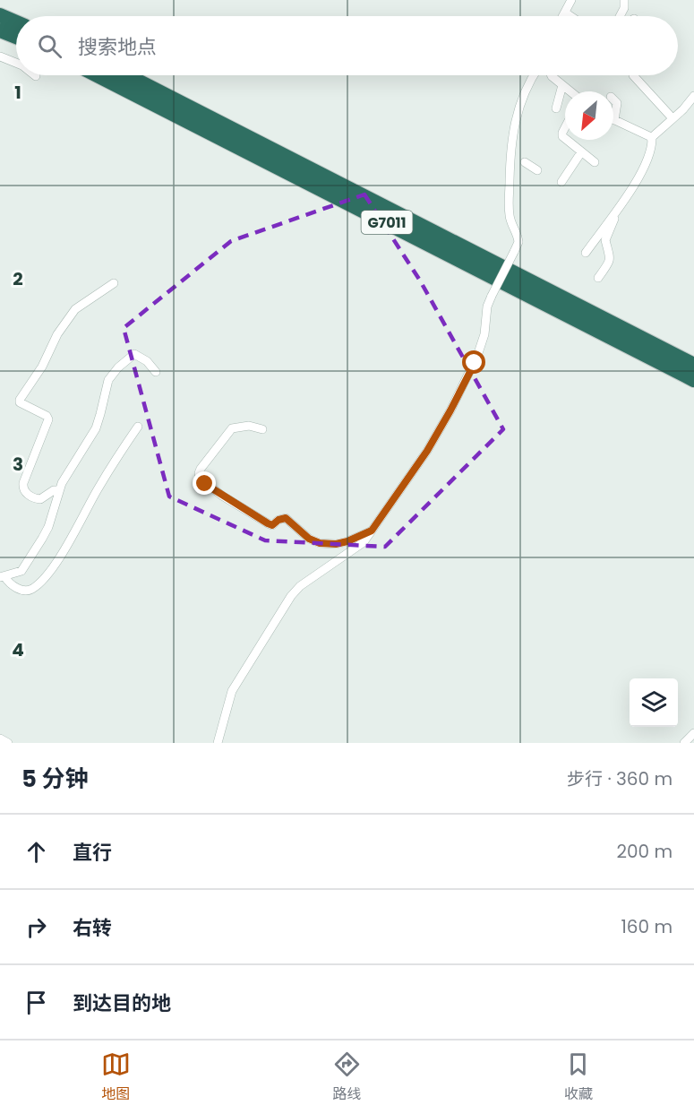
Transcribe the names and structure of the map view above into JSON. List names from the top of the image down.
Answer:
{
  "streets": {
    "highway": ["G7011"]
  },
  "north": "bottom left",
  "page": {
    "search": "搜索地点",
    "heading": ["5 分钟", "步行 · 360 m"],
    "list": [
      ["直行", "200 m"],
      ["右转", "160 m"],
      "到达目的地"
    ],
    "nav": ["地图", "路线", "收藏"]
  },
  "grid": {
    "rows": [
      "1",
      "2",
      "3",
      "4"
    ]
  }
}
